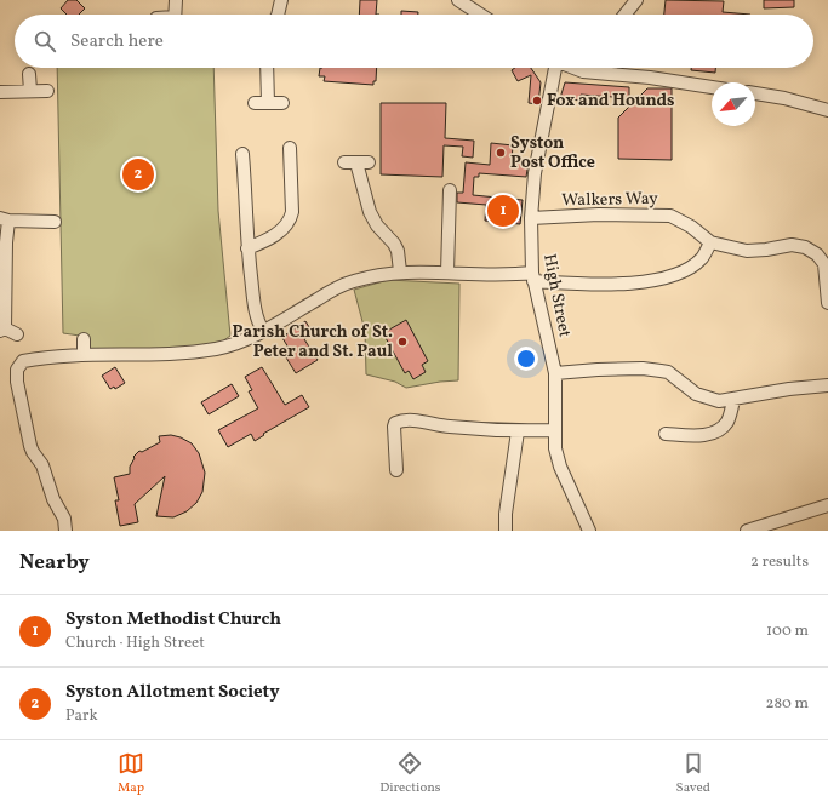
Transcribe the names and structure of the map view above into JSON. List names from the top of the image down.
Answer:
{
  "streets": {
    "street": ["Walkers Way", "High Street"]
  },
  "crossings": [
    ["Walkers Way", "High Street"]
  ],
  "places": ["Fox and Hounds", "Syston Post Office", "Parish Church of St. Peter and St. Paul"],
  "north": "bottom left",
  "page": {
    "search": "Search here",
    "pins": ["2", "1"],
    "heading": ["Nearby", "2 results"],
    "list": [
      {
        "mark": "1",
        "name": "Syston Methodist Church",
        "note": "Church · High Street",
        "value": "100 m"
      },
      {
        "mark": "2",
        "name": "Syston Allotment Society",
        "note": "Park",
        "value": "280 m"
      }
    ],
    "nav": ["Map", "Directions", "Saved"]
  }
}
